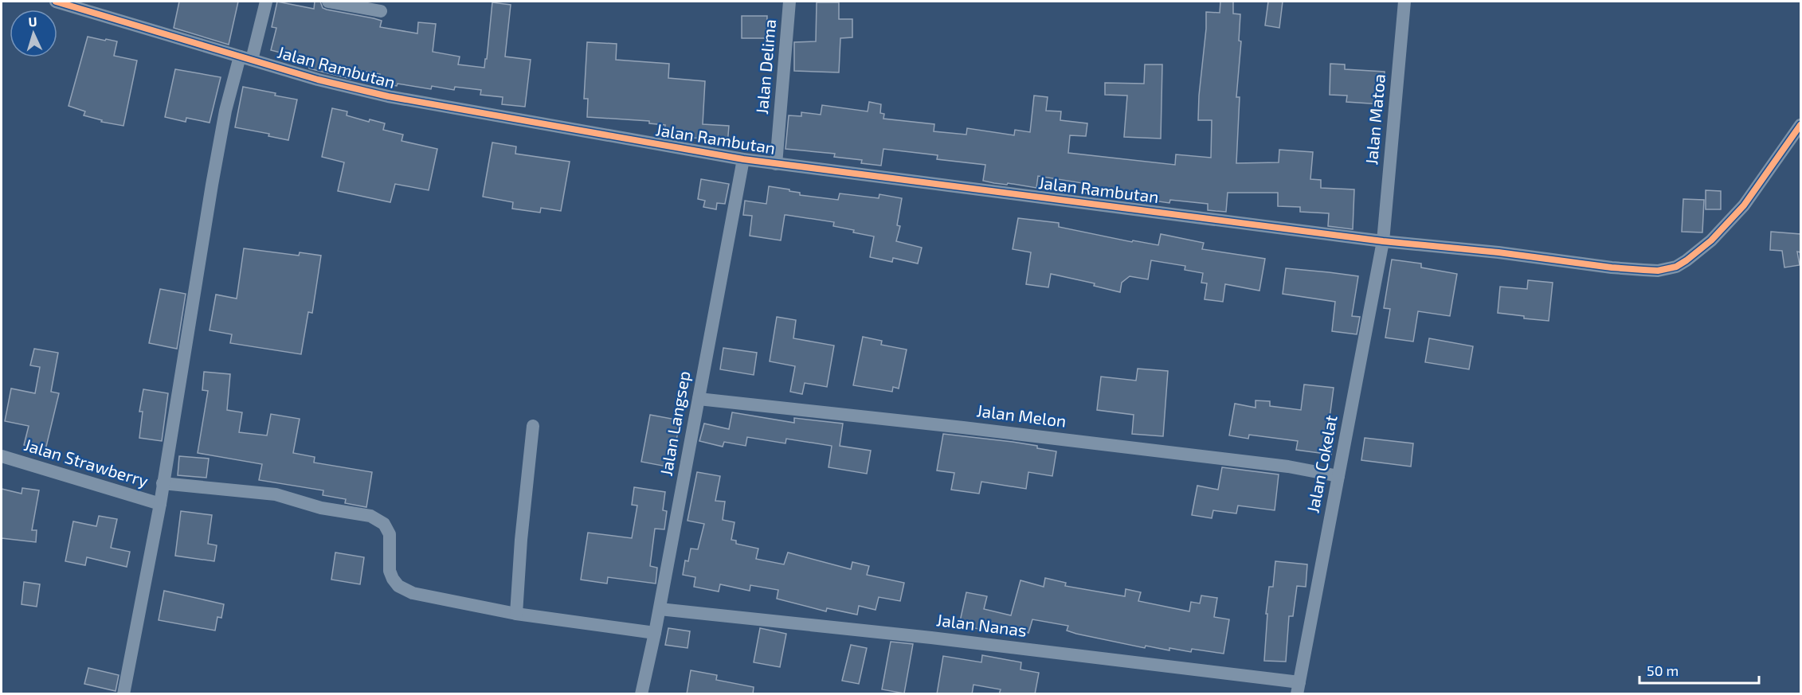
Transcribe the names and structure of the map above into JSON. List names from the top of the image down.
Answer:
{
  "streets": {
    "street": [
      "Jalan Delima",
      "Jalan Rambutan",
      "Jalan Matoa",
      "Jalan Melon",
      "Jalan Langsep",
      "Jalan Strawberry",
      "Jalan Cokelat",
      "Jalan Nanas"
    ]
  },
  "crossings": [
    ["Jalan Delima", "Jalan Rambutan"],
    ["Jalan Rambutan", "Jalan Matoa"],
    ["Jalan Rambutan", "Jalan Langsep"],
    ["Jalan Rambutan", "Jalan Cokelat"],
    ["Jalan Matoa", "Jalan Cokelat"],
    ["Jalan Melon", "Jalan Langsep"],
    ["Jalan Melon", "Jalan Cokelat"],
    ["Jalan Langsep", "Jalan Nanas"],
    ["Jalan Cokelat", "Jalan Nanas"]
  ],
  "scale_bar": "50 m",
  "north": "top"
}
